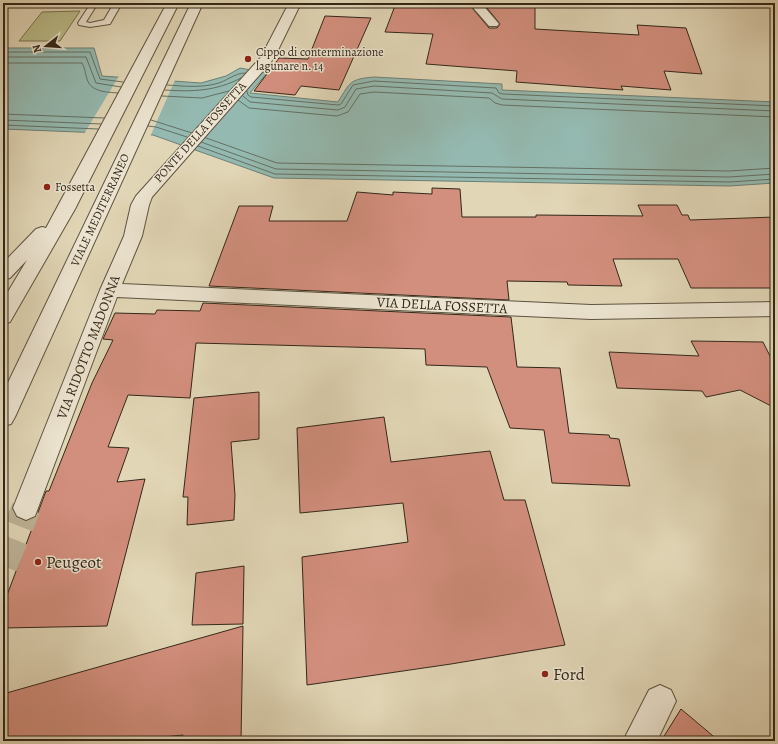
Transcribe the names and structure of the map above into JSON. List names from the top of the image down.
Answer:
{
  "streets": {
    "street": [
      "PONTE DELLA FOSSETTA",
      "VIALE MEDITERRANEO",
      "VIA DELLA FOSSETTA",
      "VIA RIDOTTO MADONNA"
    ]
  },
  "crossings": [
    ["PONTE DELLA FOSSETTA", "VIA RIDOTTO MADONNA"],
    ["VIA DELLA FOSSETTA", "VIA RIDOTTO MADONNA"]
  ],
  "places": [
    "Cippo di conterminazione lagunare n. 14",
    "Fossetta",
    "Peugeot",
    "Ford"
  ],
  "north": "left"
}
